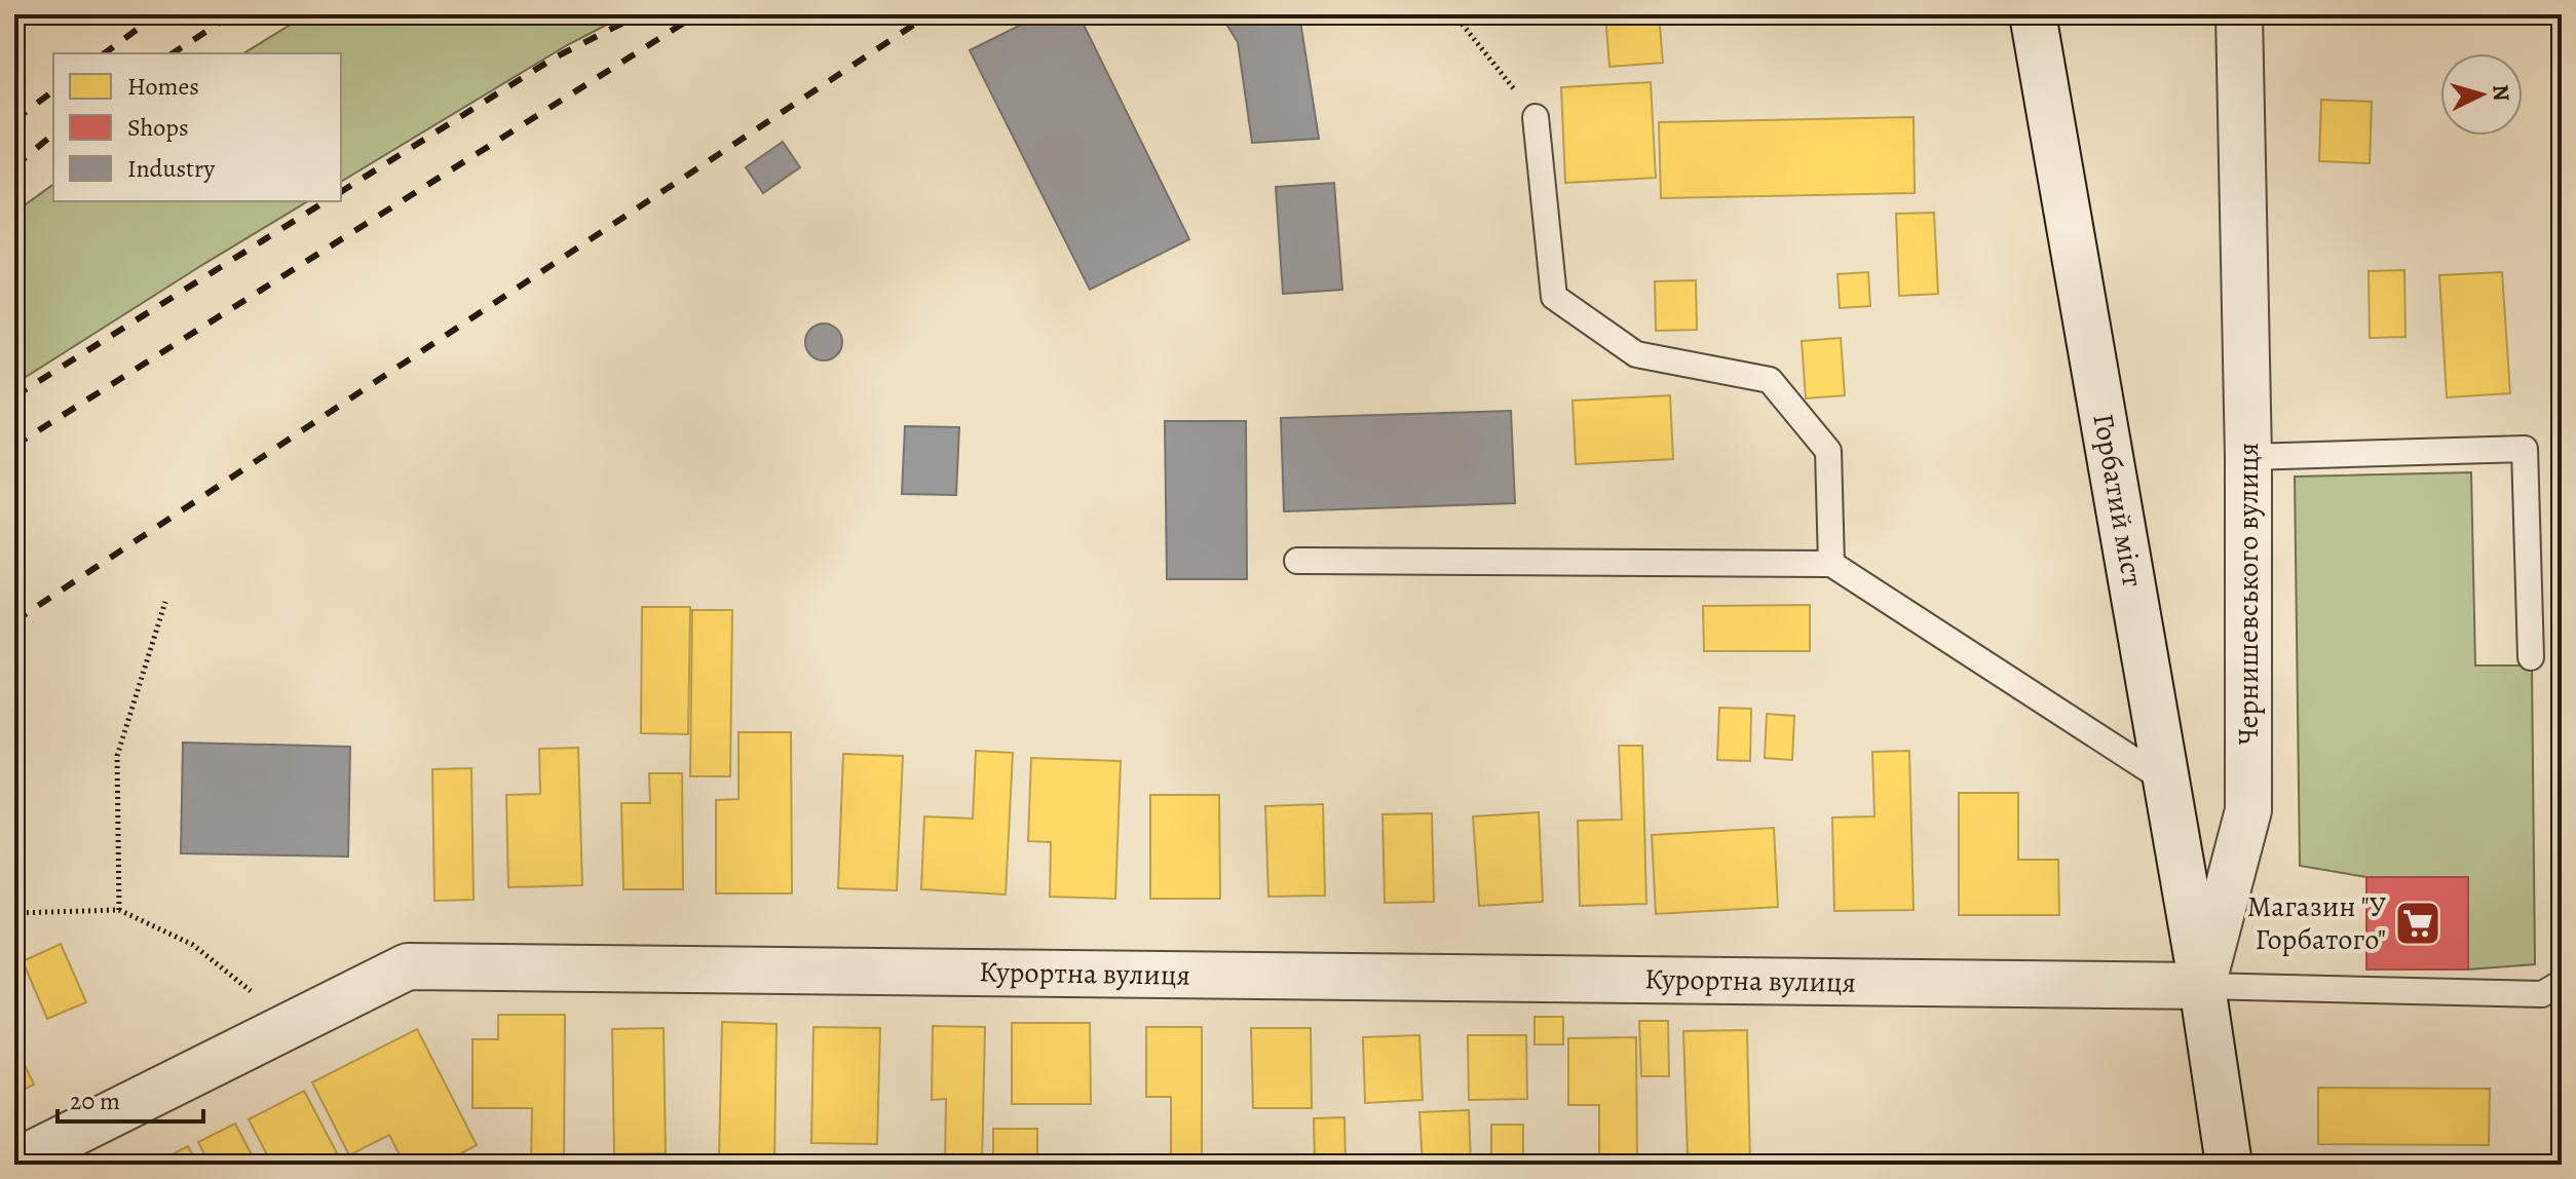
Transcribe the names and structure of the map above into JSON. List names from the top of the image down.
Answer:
{
  "streets": {
    "street": ["Горбатий міст", "Чернишевського вулиця", "Курортна вулиця"]
  },
  "crossings": [
    ["Горбатий міст", "Чернишевського вулиця"],
    ["Горбатий міст", "Курортна вулиця"],
    ["Чернишевського вулиця", "Курортна вулиця"]
  ],
  "places": {
    "supermarket": ["Магазин \"У Горбатого\""]
  },
  "legend": ["Homes", "Shops", "Industry"],
  "scale_bar": "20 m",
  "north": "right"
}
